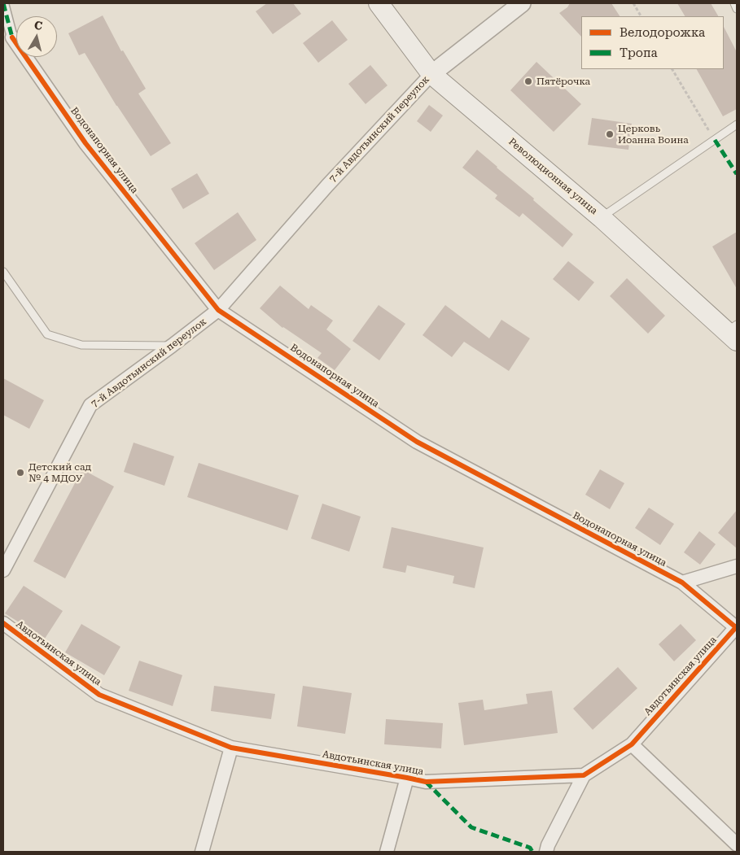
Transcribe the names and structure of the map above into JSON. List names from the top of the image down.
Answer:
{
  "streets": {
    "main road": ["Революционная улица"],
    "street": ["7-й Авдотьинский переулок", "Водонапорная улица", "Авдотьинская улица"]
  },
  "crossings": [
    ["7-й Авдотьинский переулок", "Водонапорная улица"],
    ["7-й Авдотьинский переулок", "Революционная улица"],
    ["Водонапорная улица", "Авдотьинская улица"]
  ],
  "places": ["Пятёрочка", "Церковь Иоанна Воина", "Детский сад № 4 МДОУ"],
  "legend": ["Велодорожка", "Тропа"],
  "north": "top"
}
